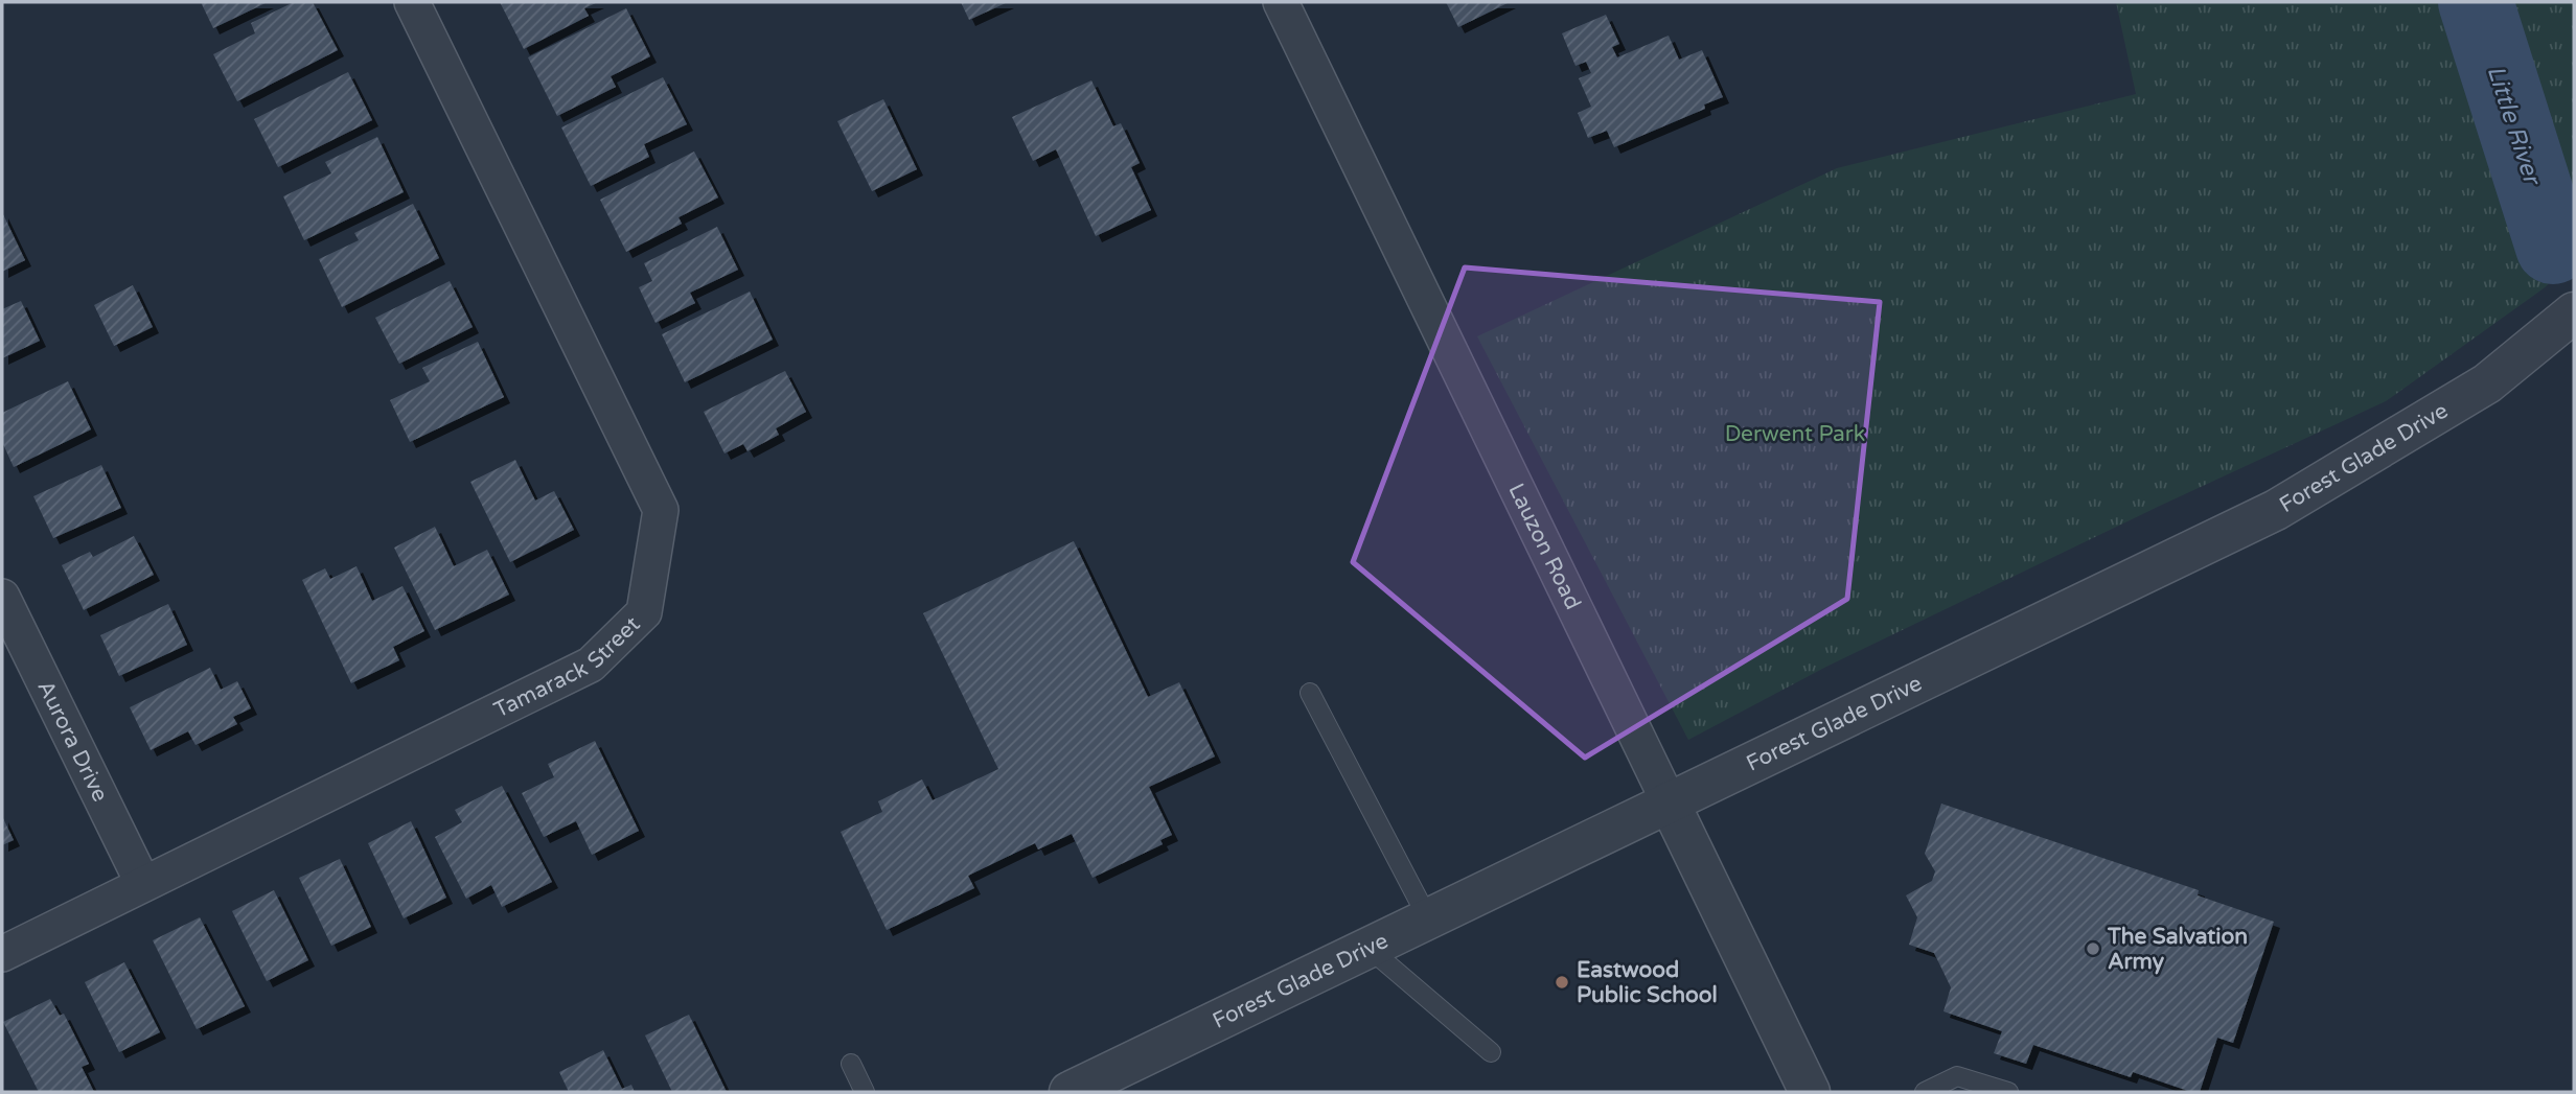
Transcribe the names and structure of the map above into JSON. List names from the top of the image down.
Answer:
{
  "streets": {
    "street": [
      "Forest Glade Drive",
      "Lauzon Road",
      "Tamarack Street",
      "Aurora Drive"
    ]
  },
  "crossings": [
    ["Forest Glade Drive", "Lauzon Road"],
    ["Tamarack Street", "Aurora Drive"]
  ],
  "water": ["Little River"],
  "parks": ["Derwent Park"],
  "places": ["The Salvation Army", "Eastwood Public School"]
}
